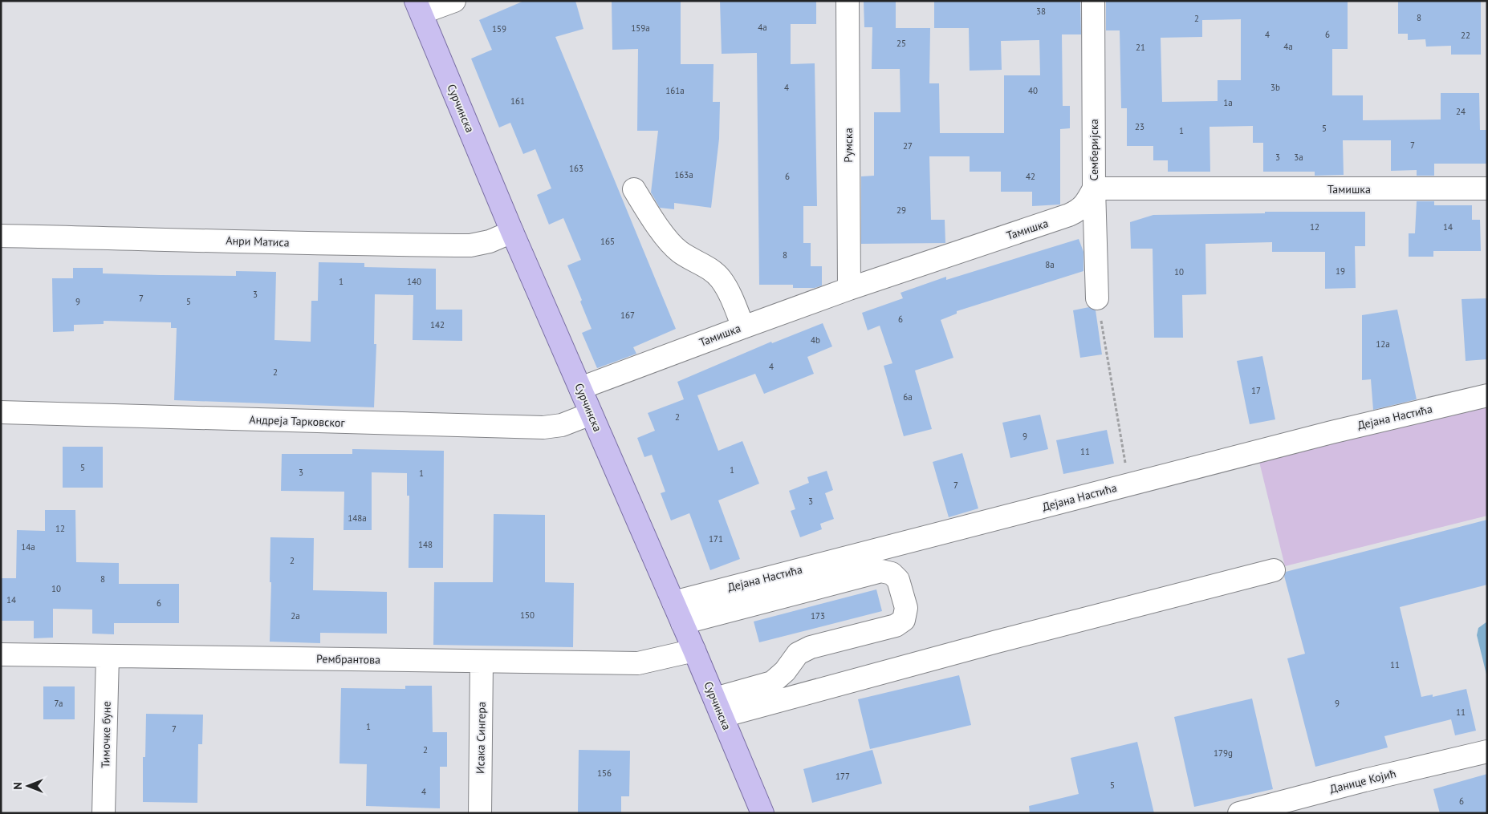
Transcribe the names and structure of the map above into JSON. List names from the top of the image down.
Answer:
{
  "streets": {
    "main road": ["Сурчинска"],
    "street": [
      "Румска",
      "Семберијска",
      "Тамишка",
      "Анри Матиса",
      "Дејана Настића",
      "Андреја Тарковског",
      "Рембрантова",
      "Тимочке буне",
      "Исака Сингера",
      "Данице Којић"
    ]
  },
  "crossings": [
    ["Сурчинска", "Тамишка"],
    ["Сурчинска", "Анри Матиса"],
    ["Сурчинска", "Дејана Настића"],
    ["Сурчинска", "Андреја Тарковског"],
    ["Сурчинска", "Рембрантова"],
    ["Румска", "Тамишка"],
    ["Семберијска", "Тамишка"],
    ["Рембрантова", "Тимочке буне"],
    ["Рембрантова", "Исака Сингера"]
  ],
  "house_numbers": [
    "38",
    "8",
    "2",
    "4a",
    "159a",
    "159",
    "4",
    "6",
    "22",
    "25",
    "4a",
    "21",
    "4",
    "3b",
    "161a",
    "40",
    "161",
    "1a",
    "24",
    "23",
    "5",
    "1",
    "7",
    "27",
    "3",
    "3a",
    "163",
    "163a",
    "6",
    "42",
    "29",
    "12",
    "14",
    "165",
    "8",
    "8a",
    "19",
    "10",
    "1",
    "140",
    "3",
    "7",
    "9",
    "5",
    "167",
    "6",
    "142",
    "4b",
    "12a",
    "4",
    "2",
    "17",
    "6a",
    "2",
    "9",
    "11",
    "5",
    "1",
    "3",
    "1",
    "7",
    "3",
    "148a",
    "12",
    "171",
    "148",
    "14a",
    "2",
    "8",
    "10",
    "14",
    "6",
    "150",
    "2a",
    "173",
    "11",
    "7a",
    "9",
    "11",
    "1",
    "7",
    "2",
    "179g",
    "156",
    "177",
    "5",
    "4",
    "6"
  ],
  "north": "left"
}
